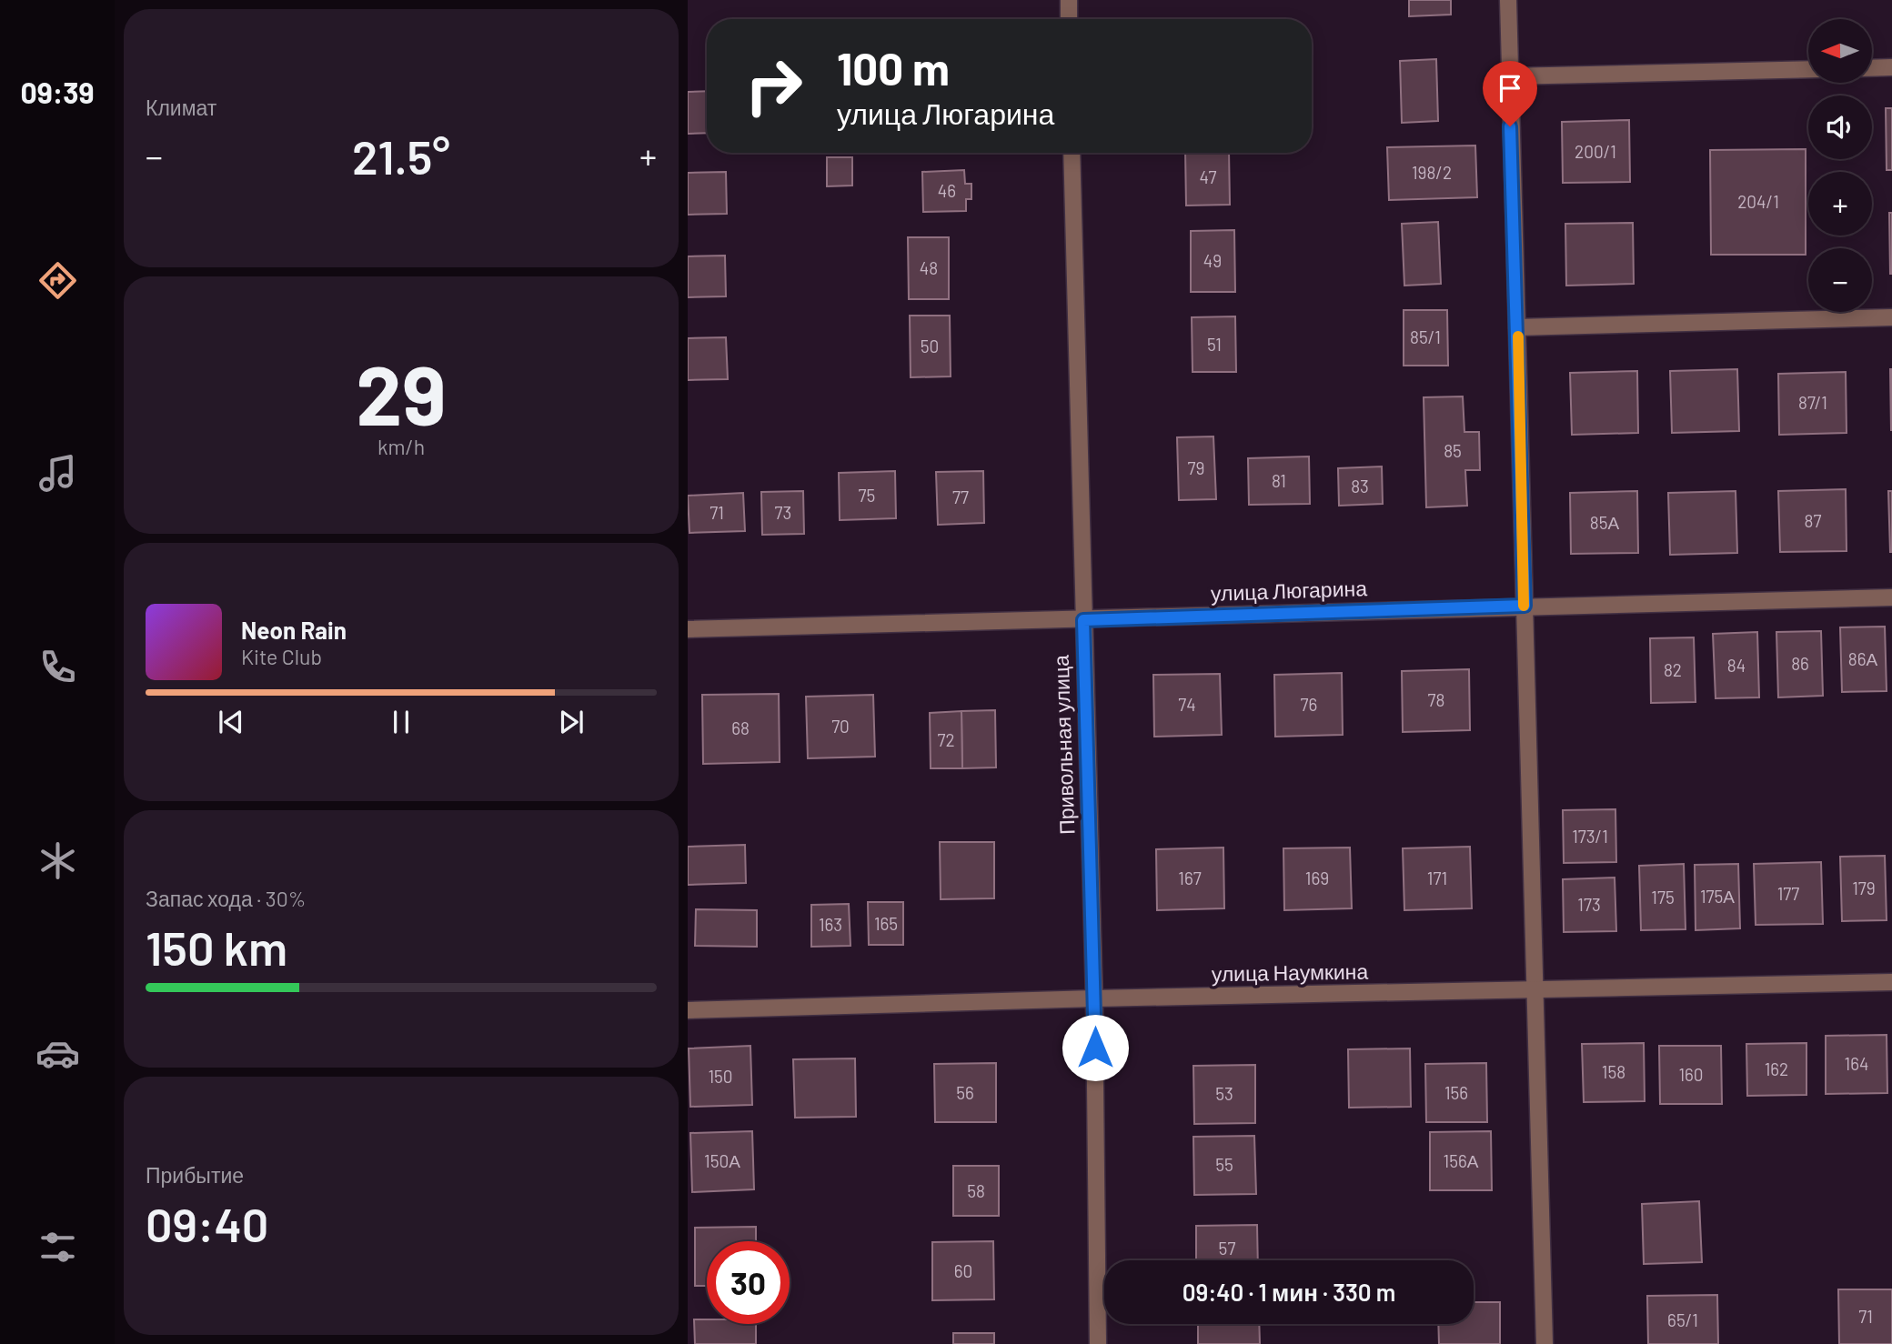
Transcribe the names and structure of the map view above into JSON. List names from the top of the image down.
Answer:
{
  "streets": {
    "street": ["улица Люгарина", "Привольная улица", "улица Наумкина"]
  },
  "crossings": [
    ["улица Люгарина", "Привольная улица"],
    ["Привольная улица", "улица Наумкина"]
  ],
  "house_numbers": [
    "200/1",
    "198/2",
    "47",
    "46",
    "204/1",
    "49",
    "48",
    "85/1",
    "51",
    "50",
    "87/1",
    "85",
    "79",
    "81",
    "83",
    "75",
    "77",
    "71",
    "73",
    "87",
    "85А",
    "86А",
    "86",
    "84",
    "82",
    "78",
    "74",
    "76",
    "70",
    "68",
    "72",
    "173/1",
    "167",
    "169",
    "171",
    "179",
    "177",
    "175А",
    "175",
    "173",
    "165",
    "163",
    "164",
    "162",
    "158",
    "160",
    "150",
    "56",
    "156",
    "53",
    "150А",
    "156А",
    "55",
    "58",
    "57",
    "60",
    "71",
    "65/1"
  ],
  "north": "left",
  "page": {
    "tabs": "09:39",
    "tile": [
      "Климат",
      ["29", "km/h"],
      ["Запас хода · 30%", "150 km"],
      ["Прибытие", "09:40"]
    ],
    "map_buttons": ["+", "−"],
    "turn": ["100 m", "улица Люгарина"],
    "heat": ["−", "21.5°", "+"],
    "song": ["Neon Rain", "Kite Club"],
    "limit": "30",
    "trip": "09:40 · 1 мин · 330 m"
  }
}
